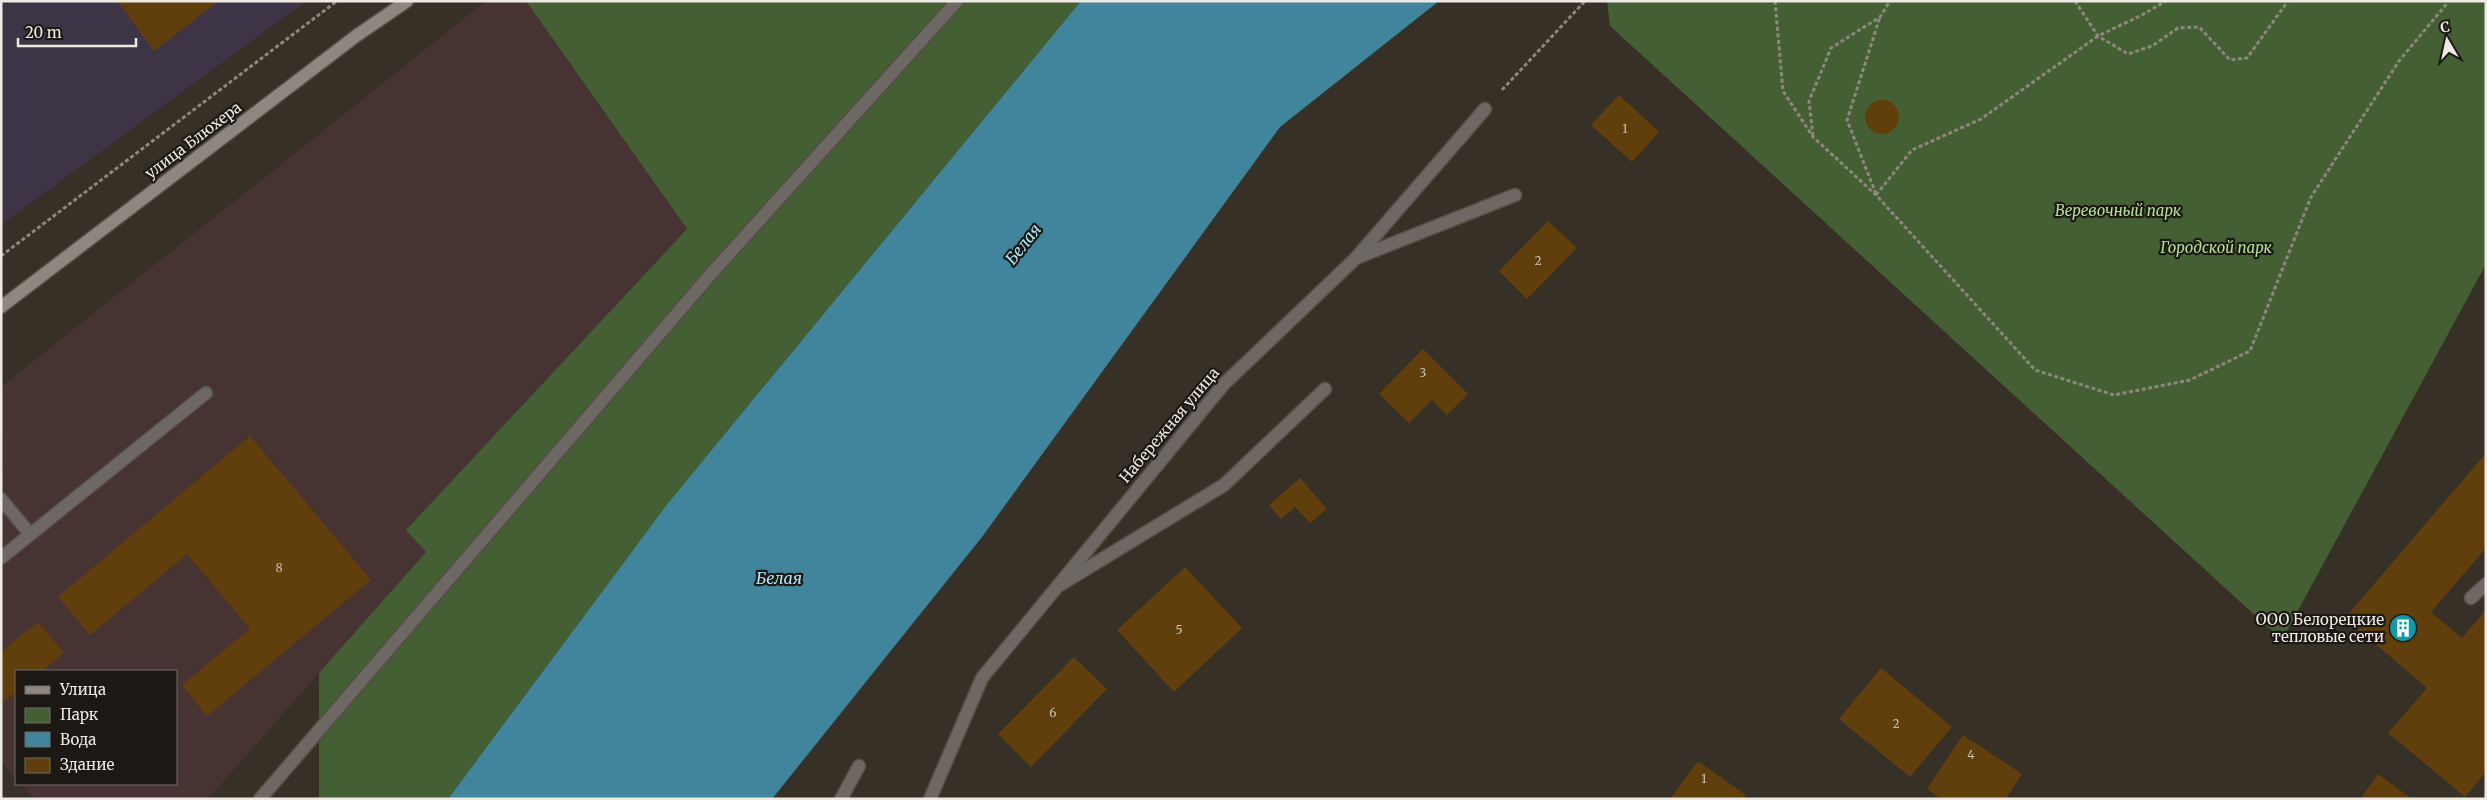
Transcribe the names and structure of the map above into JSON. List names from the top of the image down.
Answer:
{
  "streets": {
    "main road": ["улица Блюхера"],
    "street": ["Набережная улица"]
  },
  "water": ["Белая"],
  "parks": ["Веревочный парк", "Городской парк"],
  "places": {
    "building": ["ООО Белорецкие тепловые сети"]
  },
  "house_numbers": [
    "1",
    "2",
    "3",
    "8",
    "5",
    "6",
    "2",
    "4",
    "1"
  ],
  "legend": [
    "Улица",
    "Парк",
    "Вода",
    "Здание"
  ],
  "scale_bar": "20 m",
  "north": "top"
}
